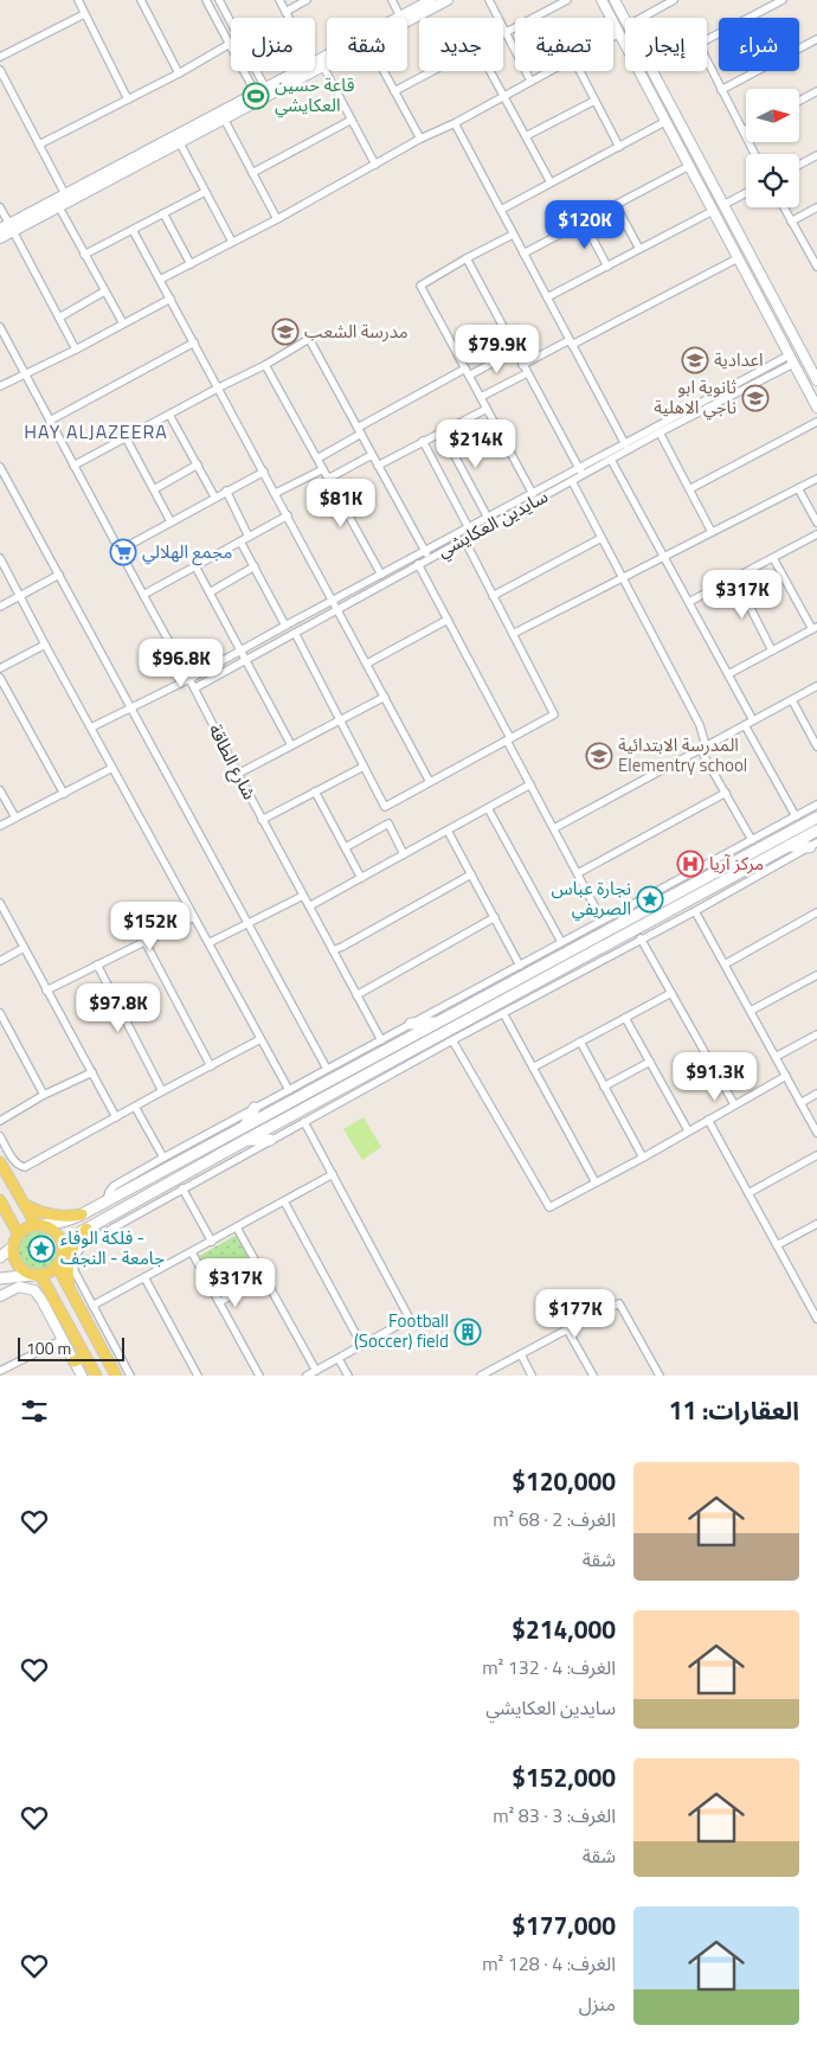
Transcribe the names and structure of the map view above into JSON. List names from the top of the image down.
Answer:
{
  "streets": {
    "street": ["سايدين العكايشي", "شارع الطاقة"]
  },
  "crossings": [
    ["سايدين العكايشي", "شارع الطاقة"]
  ],
  "districts": ["HAY ALJAZEERA"],
  "places": {
    "sports": ["قاعة حسين العكايشي"],
    "school or university": [
      "مدرسة الشعب",
      "اعدادية",
      "ثانوية ابو ناجي الاهلية",
      "المدرسة الابتدائية Elementry school"
    ],
    "supermarket": ["مجمع الهلالي"],
    "hospital": ["مركز آريا"],
    "place": ["نجارة عباس الصريفي", "فلكة الوفاء - جامعة - النجف"],
    "building": ["Football (Soccer) field"]
  },
  "scale_bar": "100 m",
  "north": "right",
  "page": {
    "chip": [
      "شراء",
      "إيجار",
      "تصفية",
      "جديد",
      "شقة",
      "منزل"
    ],
    "price": [
      "$120K",
      "$79.9K",
      "$214K",
      "$81K",
      "$317K",
      "$96.8K",
      "$152K",
      "$97.8K",
      "$91.3K",
      "$317K",
      "$177K"
    ],
    "scale": "100 m",
    "heading": "العقارات: 11",
    "list": [
      {
        "name": "$120,000",
        "note": "الغرف: 2 · 68 m² · شقة"
      },
      {
        "name": "$214,000",
        "note": "الغرف: 4 · 132 m² · سايدين العكايشي"
      },
      {
        "name": "$152,000",
        "note": "الغرف: 3 · 83 m² · شقة"
      },
      {
        "name": "$177,000",
        "note": "الغرف: 4 · 128 m² · منزل"
      }
    ]
  }
}
